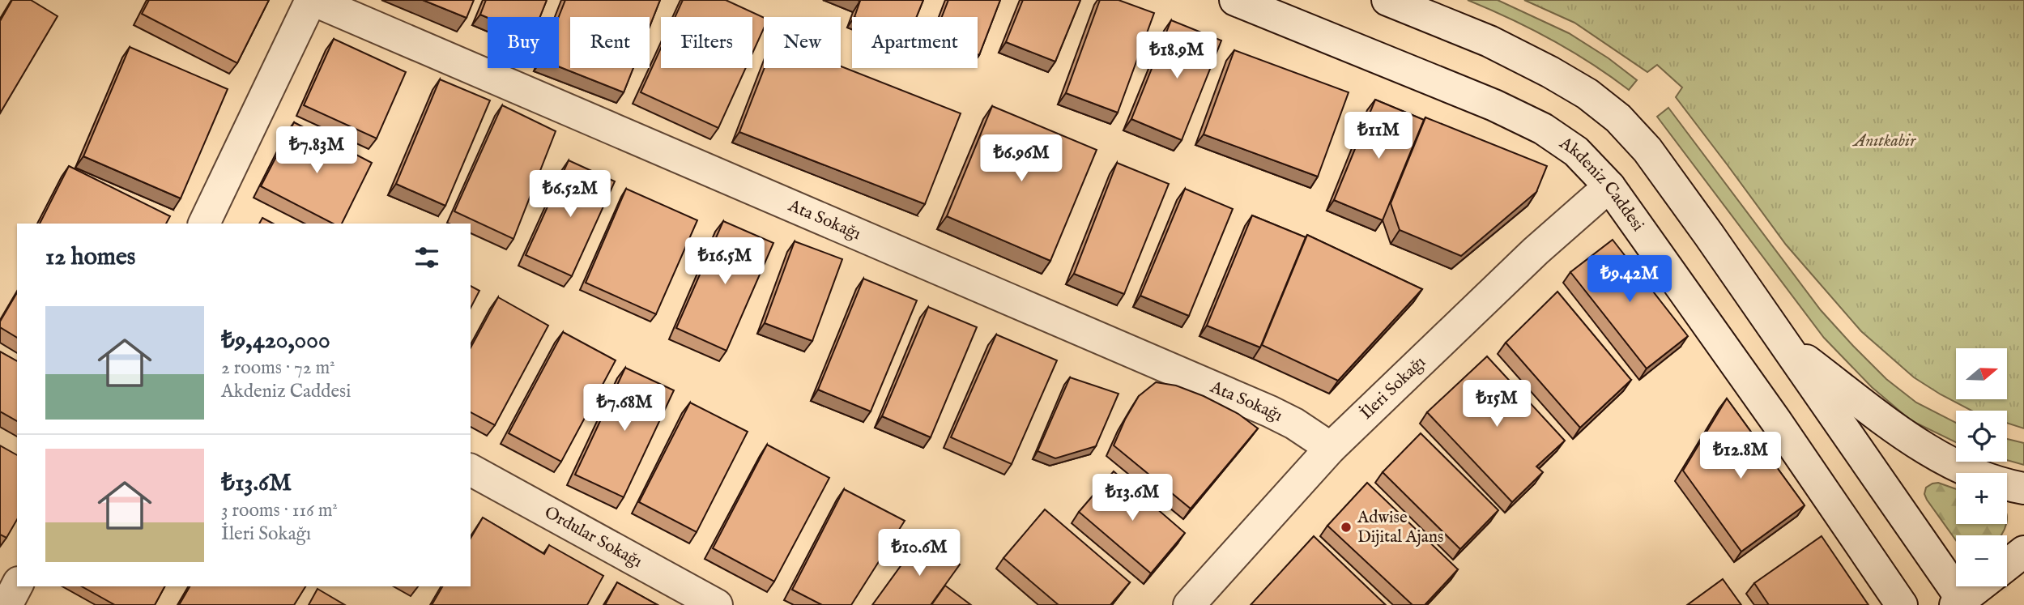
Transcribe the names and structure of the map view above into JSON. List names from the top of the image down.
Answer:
{
  "streets": {
    "street": [
      "Akdeniz Caddesi",
      "Ata Sokağı",
      "İleri Sokağı",
      "Ordular Sokağı"
    ]
  },
  "crossings": [
    ["Akdeniz Caddesi", "İleri Sokağı"],
    ["Ata Sokağı", "İleri Sokağı"]
  ],
  "parks": ["Anıtkabir"],
  "places": ["Adwise Dijital Ajans"],
  "north": "right",
  "page": {
    "chip": [
      "Buy",
      "Rent",
      "Filters",
      "New",
      "Apartment"
    ],
    "price": [
      "₺18.9M",
      "₺11M",
      "₺7.83M",
      "₺6.96M",
      "₺6.52M",
      "₺16.5M",
      "₺9.42M",
      "₺15M",
      "₺7.68M",
      "₺12.8M",
      "₺13.6M",
      "₺10.6M"
    ],
    "heading": "12 homes",
    "list": [
      {
        "name": "₺9,420,000",
        "note": "2 rooms · 72 m² · Akdeniz Caddesi"
      },
      {
        "name": "₺13.6M",
        "note": "3 rooms · 116 m² · İleri Sokağı"
      }
    ],
    "map_buttons": ["+", "−"]
  }
}
